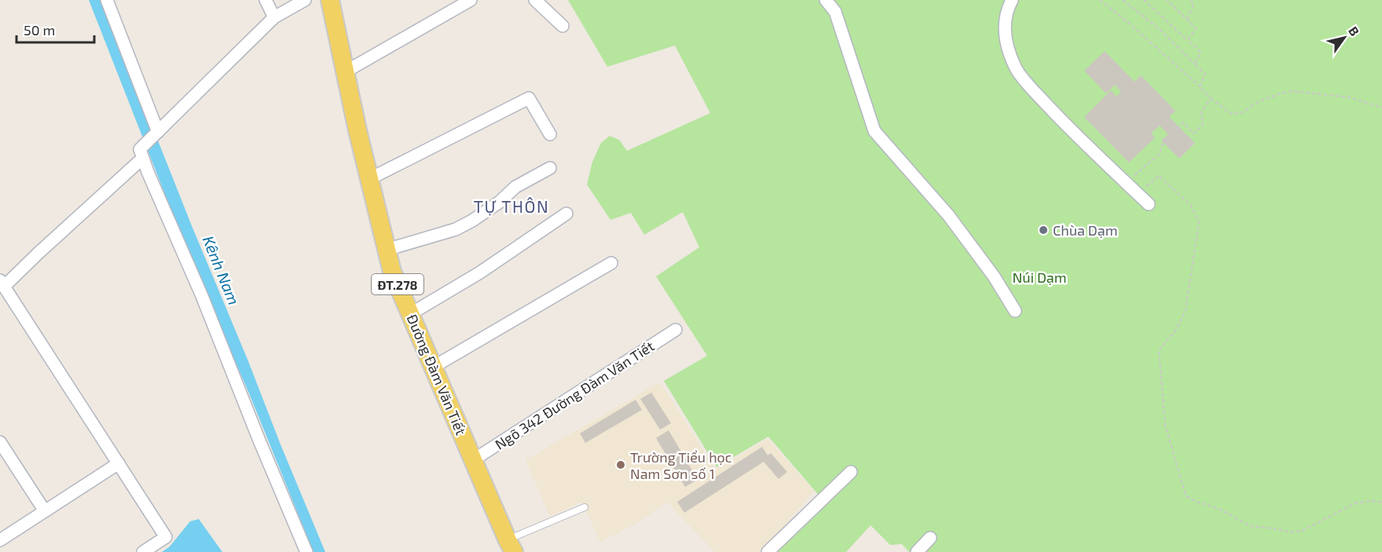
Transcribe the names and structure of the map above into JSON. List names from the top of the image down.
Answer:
{
  "streets": {
    "main road": ["ĐT.278", "Đường Đàm Văn Tiết"],
    "street": ["Ngõ 342 Đường Đàm Văn Tiết"]
  },
  "crossings": [
    ["Đường Đàm Văn Tiết", "Ngõ 342 Đường Đàm Văn Tiết"]
  ],
  "districts": ["TỰ THÔN"],
  "water": ["Kênh Nam"],
  "parks": ["Núi Dạm"],
  "places": ["Chùa Dạm", "Trường Tiểu học Nam Sơn số 1"],
  "scale_bar": "50 m",
  "north": "top right"
}
